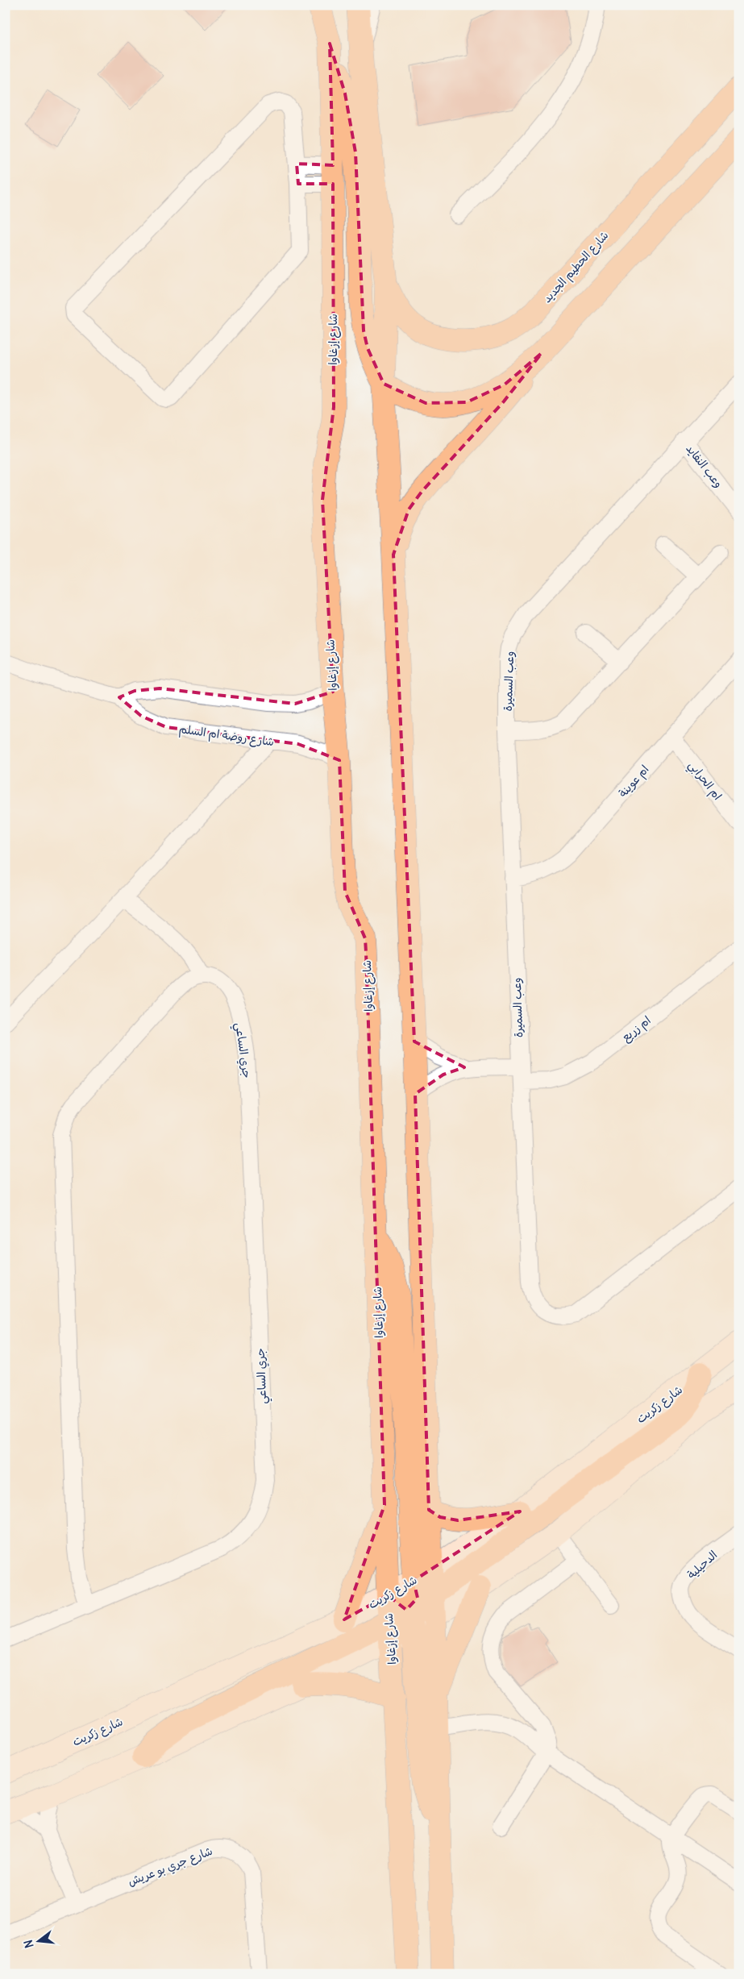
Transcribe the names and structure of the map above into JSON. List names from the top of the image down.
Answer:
{
  "streets": {
    "main road": ["شارع الحطيم الجديد", "شارع إزغاوا", "شارع زكريت"],
    "street": [
      "وعب النفايد",
      "وعب السميرة",
      "شارع روضة ام السلم",
      "ام الحرابي",
      "ام عوينة",
      "ام زريع",
      "جري الساعي",
      "الدحيلية",
      "شارع جري بو عريش"
    ]
  },
  "crossings": [
    ["شارع إزغاوا", "شارع روضة ام السلم"],
    ["شارع إزغاوا", "شارع زكريت"],
    ["وعب النفايد", "وعب السميرة"],
    ["وعب السميرة", "ام عوينة"],
    ["وعب السميرة", "ام زريع"],
    ["ام الحرابي", "ام عوينة"]
  ],
  "north": "left"
}
